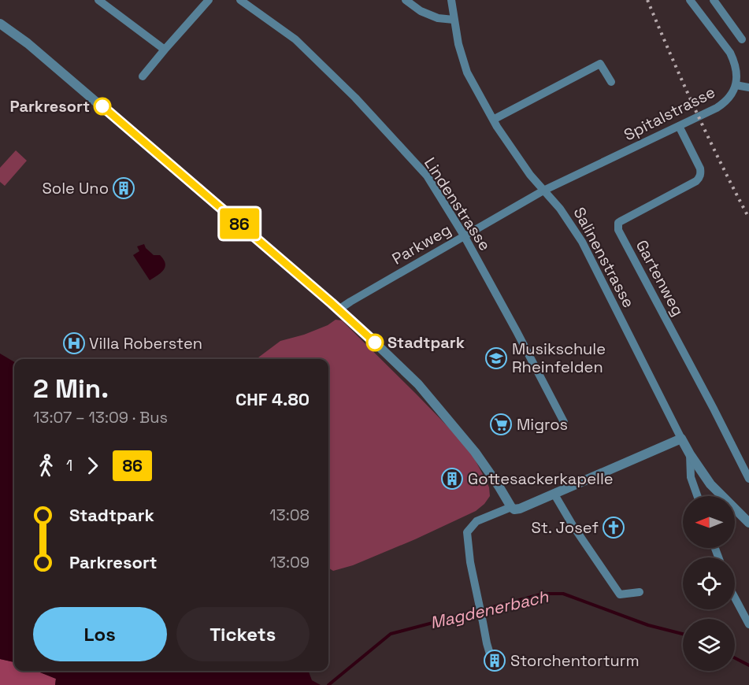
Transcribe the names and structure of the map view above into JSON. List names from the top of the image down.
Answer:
{
  "streets": {
    "street": [
      "Spitalstrasse",
      "Lindenstrasse",
      "Parkweg",
      "Salinenstrasse",
      "Gartenweg"
    ]
  },
  "crossings": [
    ["Spitalstrasse", "Parkweg"],
    ["Spitalstrasse", "Salinenstrasse"],
    ["Spitalstrasse", "Gartenweg"],
    ["Lindenstrasse", "Parkweg"],
    ["Parkweg", "Salinenstrasse"]
  ],
  "water": ["Magdenerbach"],
  "places": {
    "other": ["Parkresort", "Stadtpark"],
    "building": ["Sole Uno", "Gottesackerkapelle", "Storchentorturm"],
    "hospital": ["Villa Robersten"],
    "school or university": ["Musikschule Rheinfelden"],
    "supermarket": ["Migros"],
    "church": ["St. Josef"]
  },
  "lines": ["bus line 86"],
  "north": "left",
  "page": {
    "on_map": "86",
    "heading": ["2 Min.", "13:07 – 13:09 · Bus", "CHF 4.80"],
    "legs": ["1", "86"],
    "list": [
      {
        "name": "Stadtpark",
        "value": "13:08"
      },
      {
        "name": "Parkresort",
        "value": "13:09"
      }
    ],
    "buttons": ["Los", "Tickets"]
  }
}
